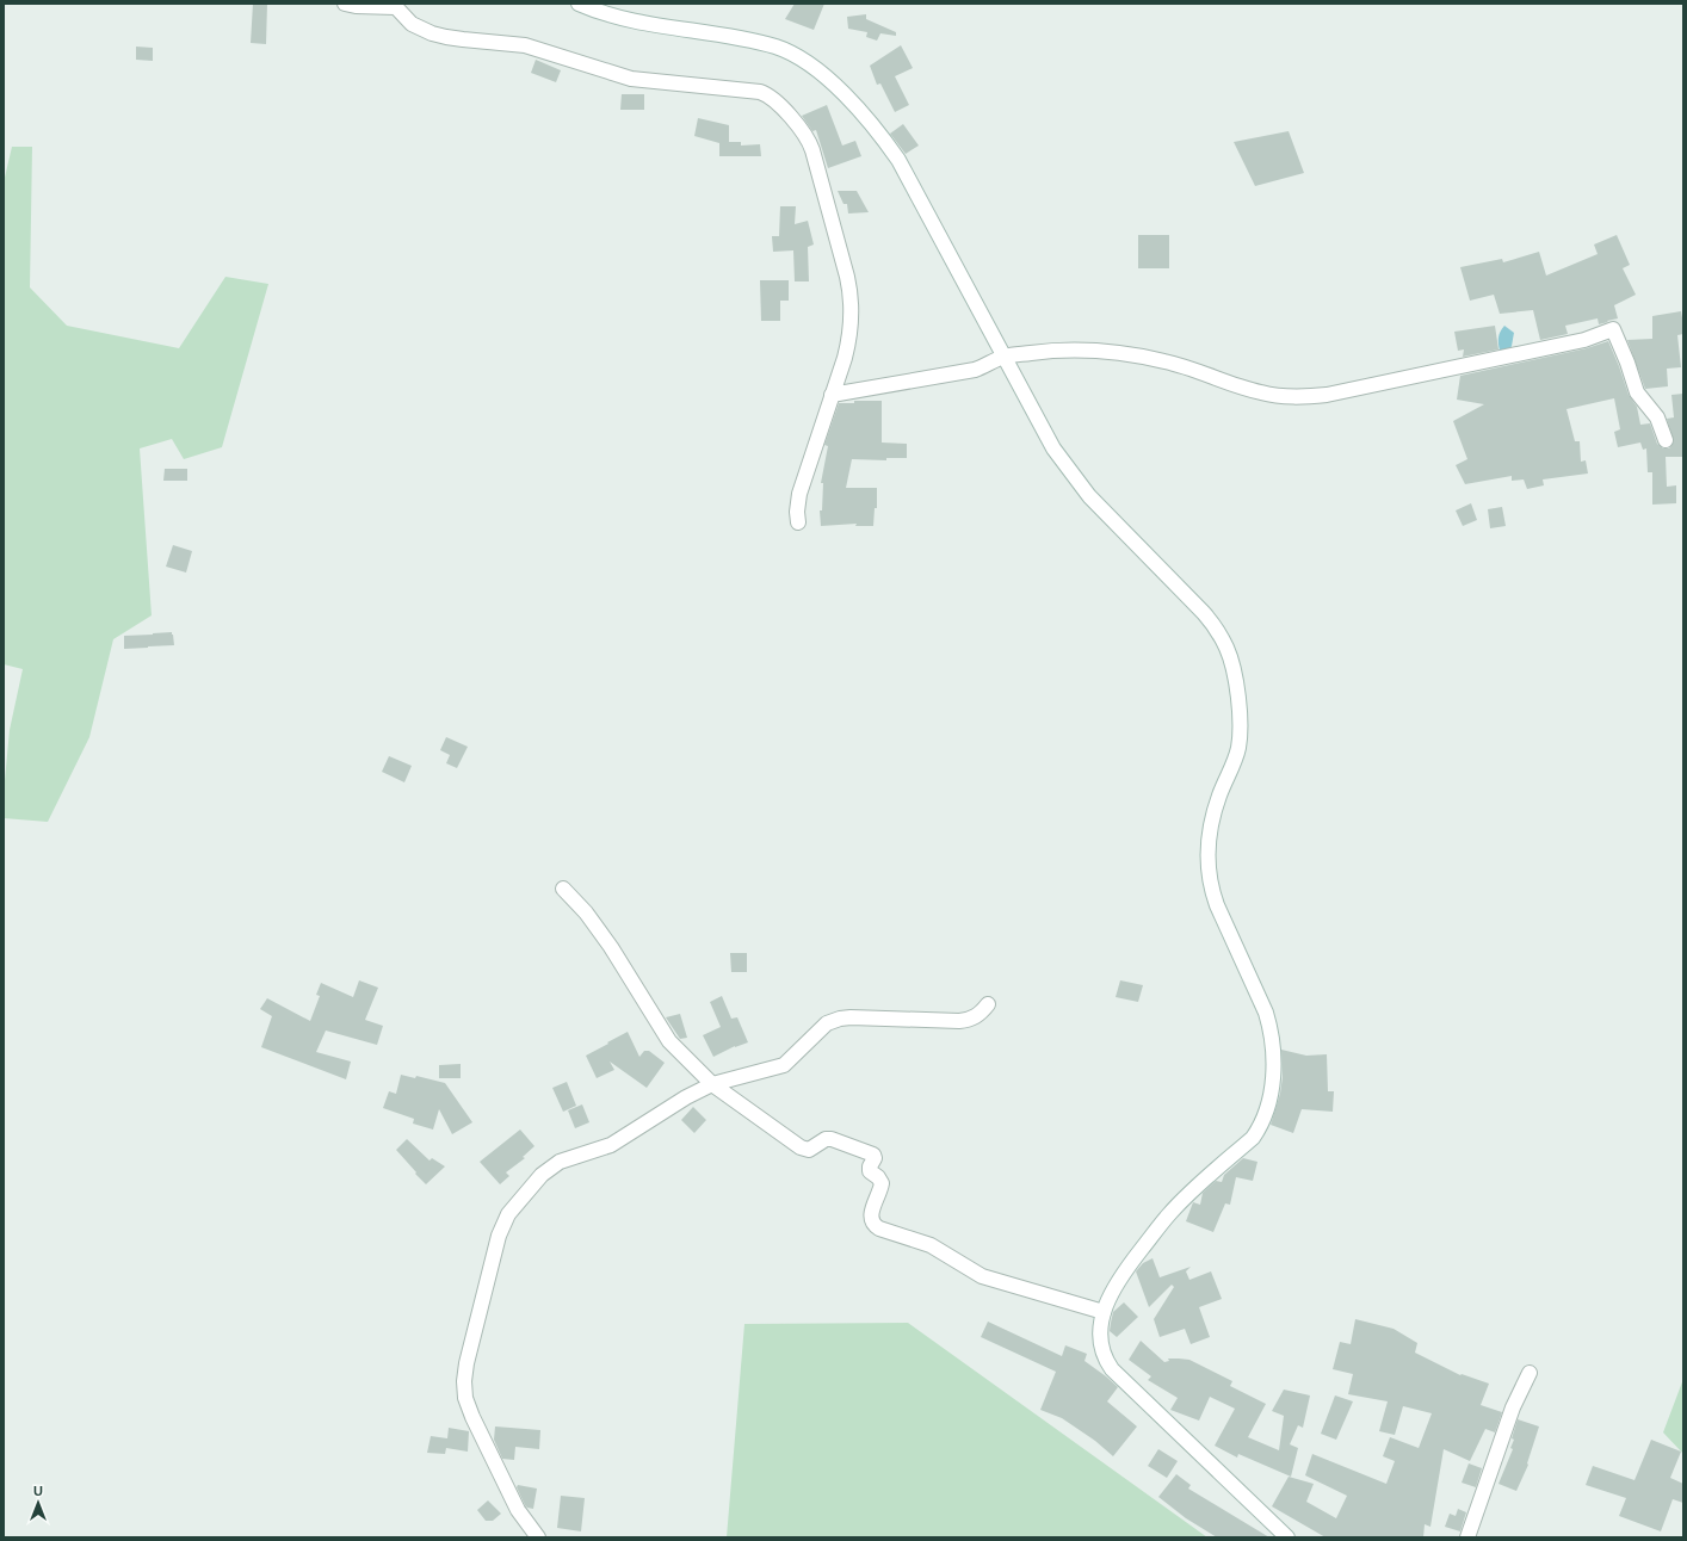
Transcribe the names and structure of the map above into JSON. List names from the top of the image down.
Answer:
{
  "north": "top"
}
